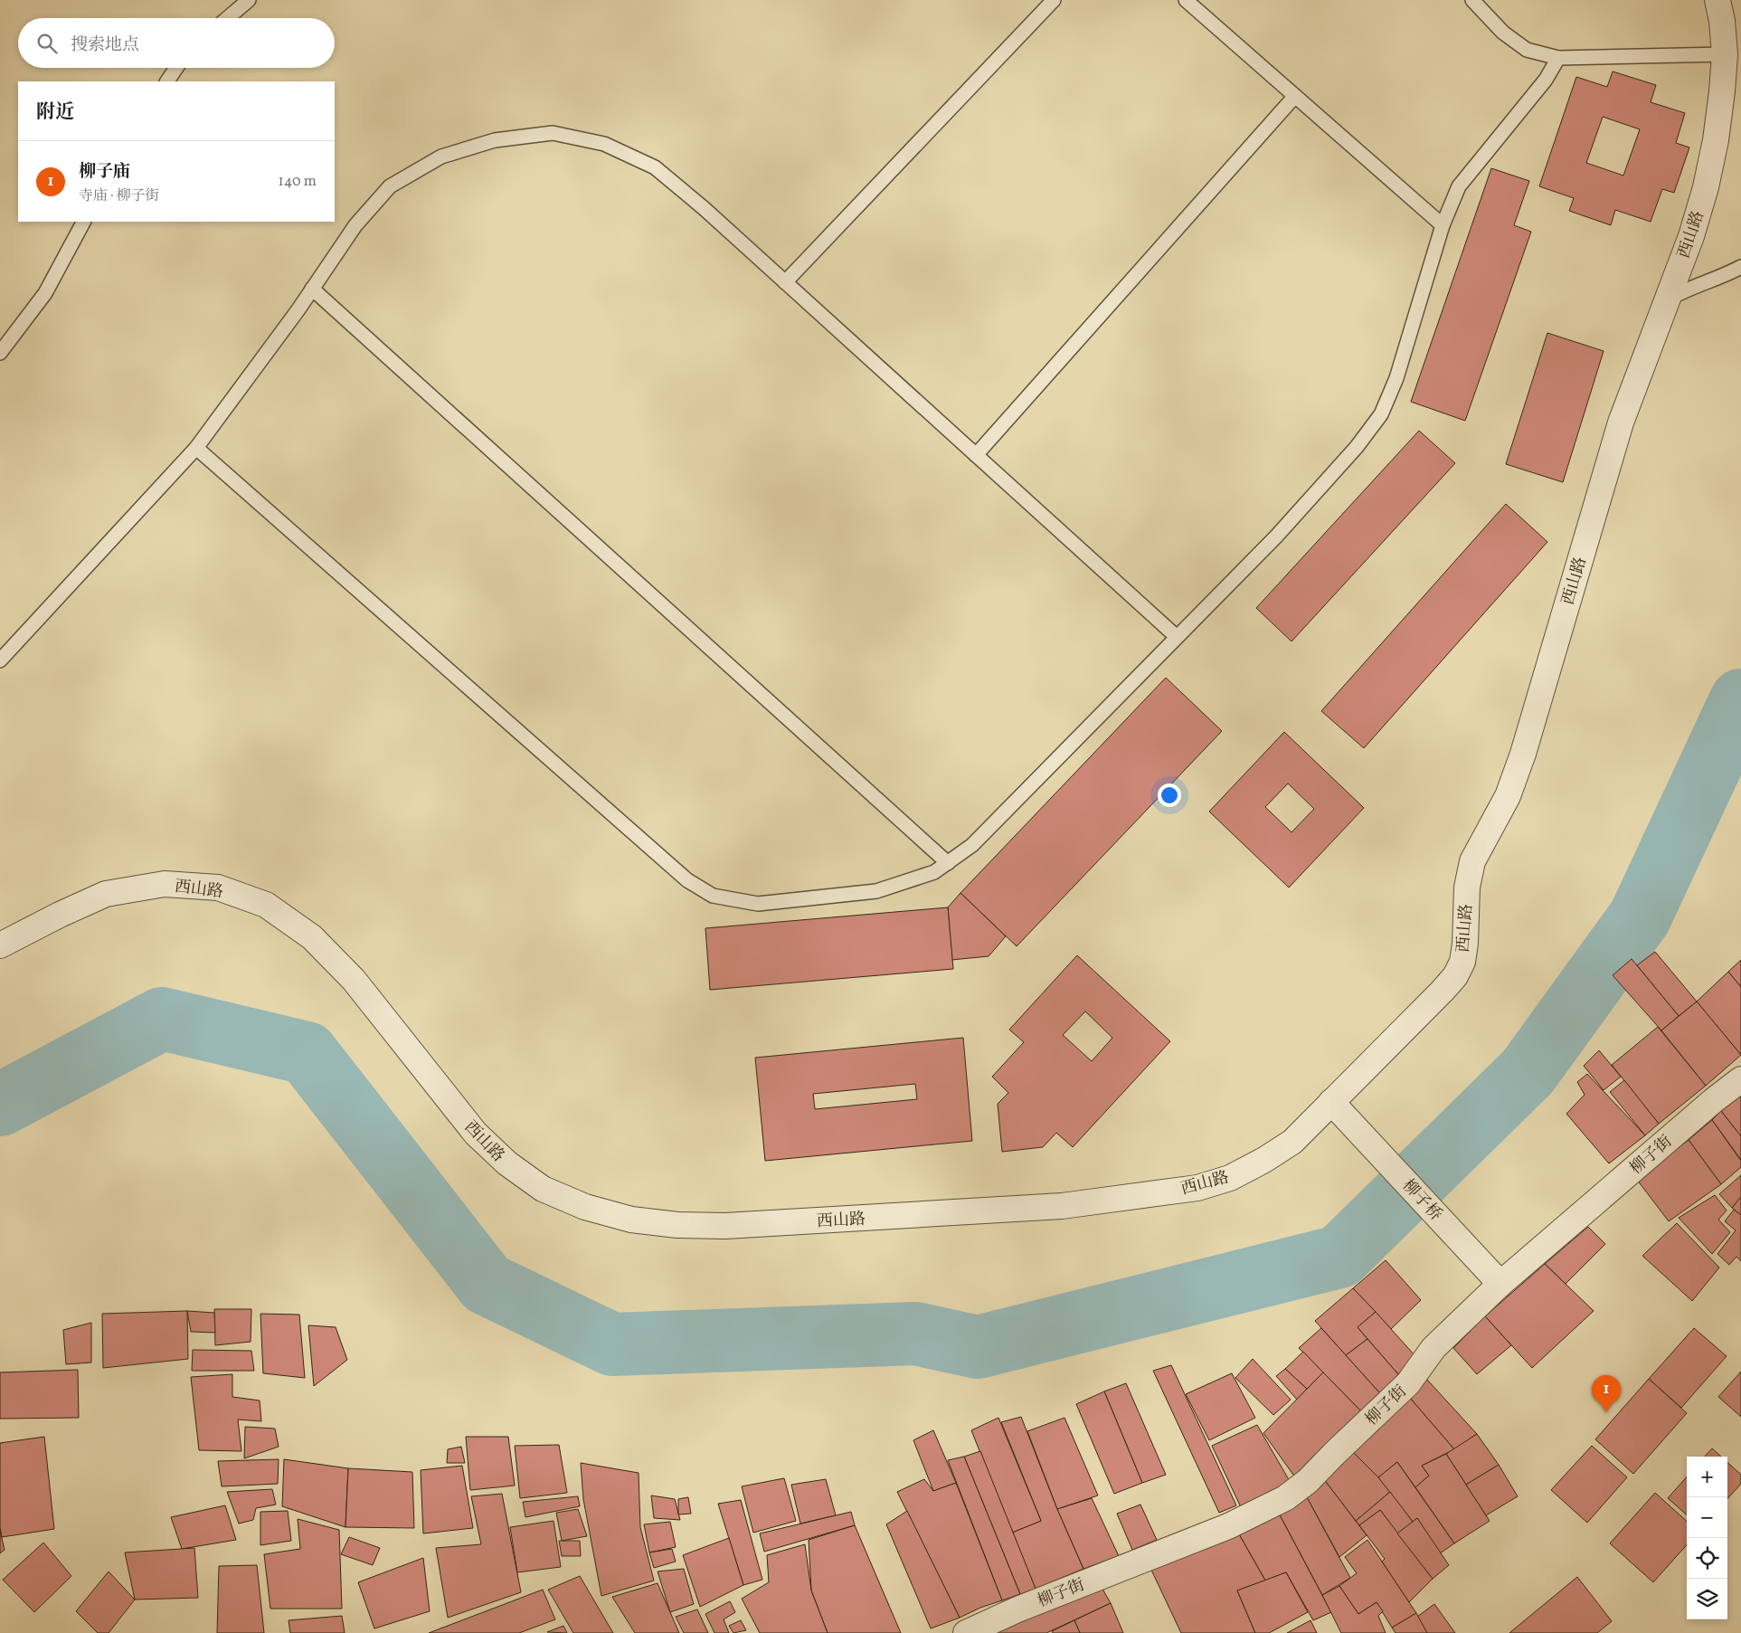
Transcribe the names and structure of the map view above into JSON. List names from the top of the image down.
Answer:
{
  "streets": {
    "street": ["西山路", "柳子街", "柳子桥"]
  },
  "crossings": [
    ["西山路", "柳子桥"],
    ["柳子街", "柳子桥"]
  ],
  "page": {
    "search": "搜索地点",
    "heading": "附近",
    "list": [
      {
        "mark": "1",
        "name": "柳子庙",
        "note": "寺庙 · 柳子街",
        "value": "140 m"
      }
    ],
    "pins": "1",
    "map_buttons": ["+", "−"]
  }
}
